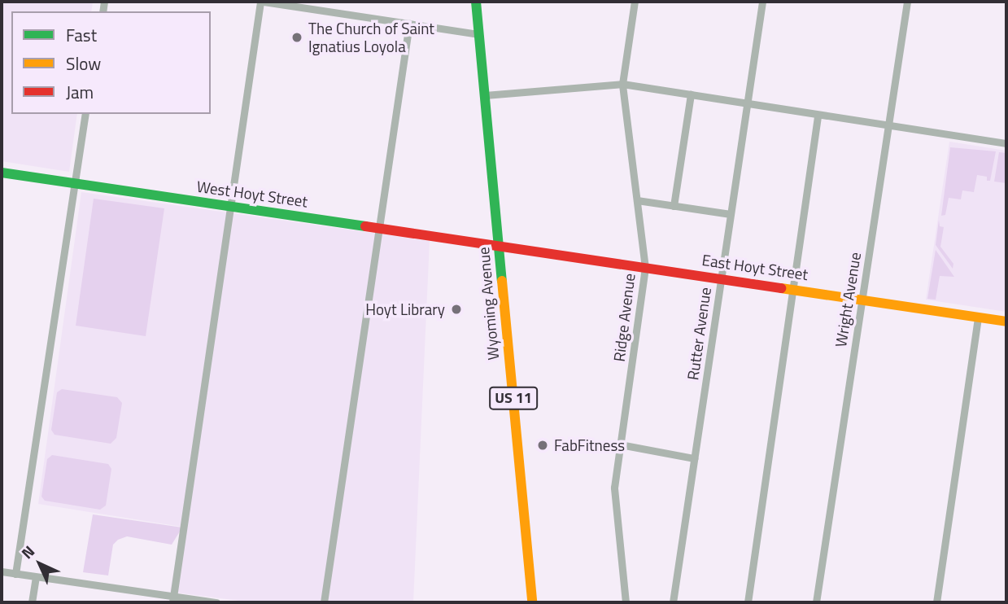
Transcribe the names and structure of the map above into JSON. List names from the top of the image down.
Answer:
{
  "streets": {
    "street": [
      "West Hoyt Street",
      "East Hoyt Street",
      "Wright Avenue",
      "Wyoming Avenue",
      "Ridge Avenue",
      "Rutter Avenue",
      "US 11"
    ]
  },
  "crossings": [
    ["West Hoyt Street", "East Hoyt Street"],
    ["West Hoyt Street", "Wyoming Avenue"],
    ["East Hoyt Street", "Wright Avenue"],
    ["East Hoyt Street", "Wyoming Avenue"],
    ["East Hoyt Street", "Ridge Avenue"],
    ["East Hoyt Street", "Rutter Avenue"]
  ],
  "places": ["The Church of Saint Ignatius Loyola", "Hoyt Library", "FabFitness"],
  "legend": ["Fast", "Slow", "Jam"],
  "north": "top left"
}
